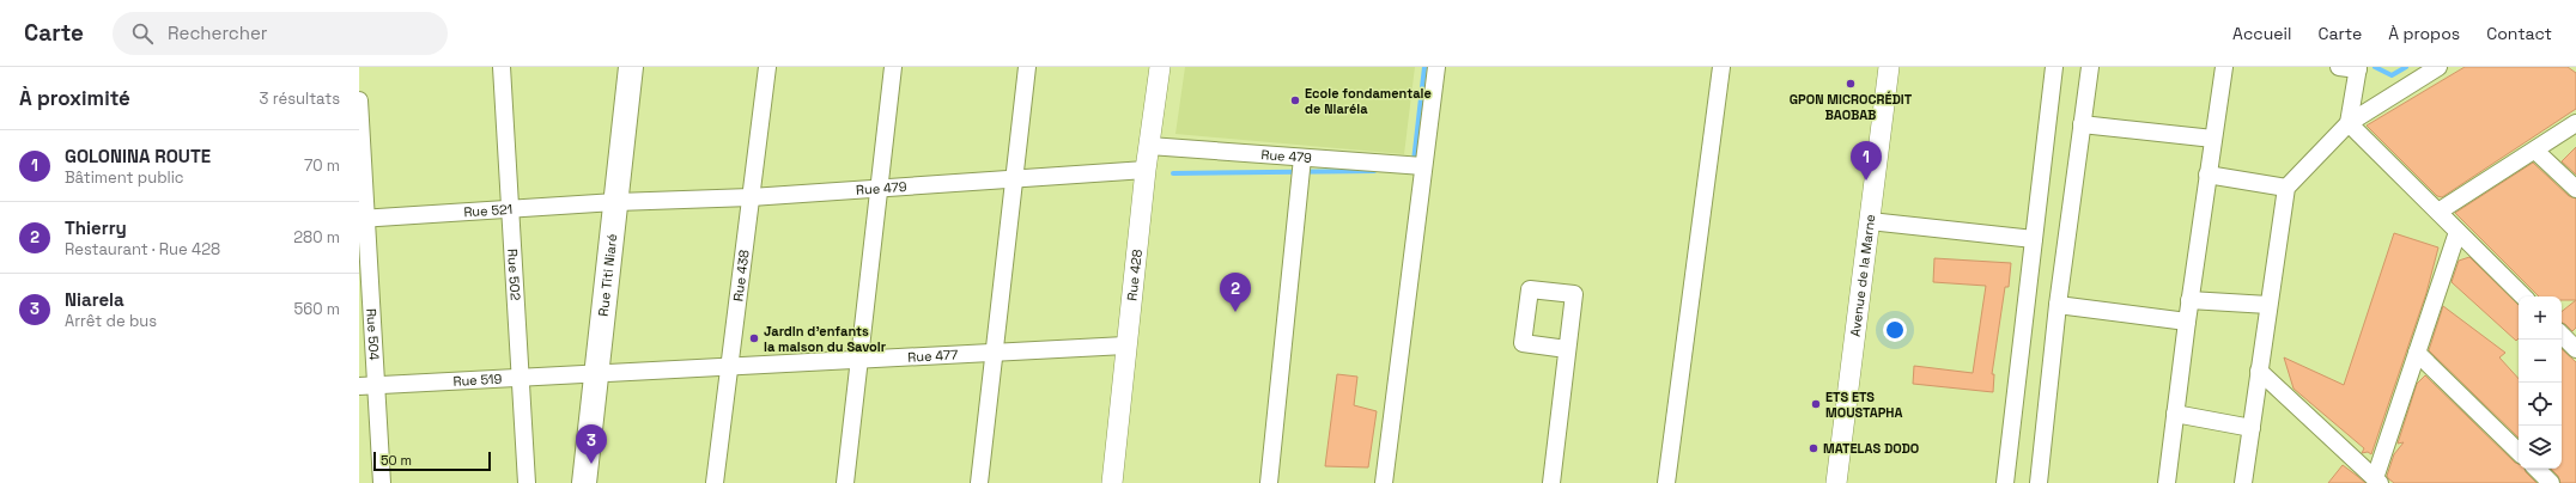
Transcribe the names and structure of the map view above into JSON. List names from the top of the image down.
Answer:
{
  "streets": {
    "main road": ["Rue Titi Niaré"],
    "street": [
      "Rue 479",
      "Rue 521",
      "Rue 502",
      "Rue 438",
      "Rue 428",
      "Avenue de la Marne",
      "Rue 504",
      "Rue 477",
      "Rue 519"
    ]
  },
  "crossings": [
    ["Rue 479", "Rue 521"],
    ["Rue 479", "Rue Titi Niaré"],
    ["Rue 479", "Rue 438"],
    ["Rue 479", "Rue 428"],
    ["Rue 521", "Rue 502"],
    ["Rue 521", "Rue Titi Niaré"],
    ["Rue 521", "Rue 504"],
    ["Rue 502", "Rue 519"],
    ["Rue Titi Niaré", "Rue 477"],
    ["Rue Titi Niaré", "Rue 519"],
    ["Rue 438", "Rue 477"],
    ["Rue 428", "Rue 477"],
    ["Rue 504", "Rue 519"],
    ["Rue 477", "Rue 519"]
  ],
  "places": [
    "GPON MICROCRÉDIT BAOBAB",
    "Ecole fondamentale de Niaréla",
    "Jardin d'enfants la maison du Savoir",
    "ETS ETS MOUSTAPHA",
    "MATELAS DODO"
  ],
  "scale_bar": "50 m",
  "page": {
    "header": "Carte",
    "search": "Rechercher",
    "nav": [
      "Accueil",
      "Carte",
      "À propos",
      "Contact"
    ],
    "heading": ["À proximité", "3 résultats"],
    "list": [
      {
        "mark": "1",
        "name": "GOLONINA ROUTE",
        "note": "Bâtiment public",
        "value": "70 m"
      },
      {
        "mark": "2",
        "name": "Thierry",
        "note": "Restaurant · Rue 428",
        "value": "280 m"
      },
      {
        "mark": "3",
        "name": "Niarela",
        "note": "Arrêt de bus",
        "value": "560 m"
      }
    ],
    "pins": ["1", "2", "3"],
    "map_buttons": ["+", "−"],
    "scale": "50 m"
  }
}
